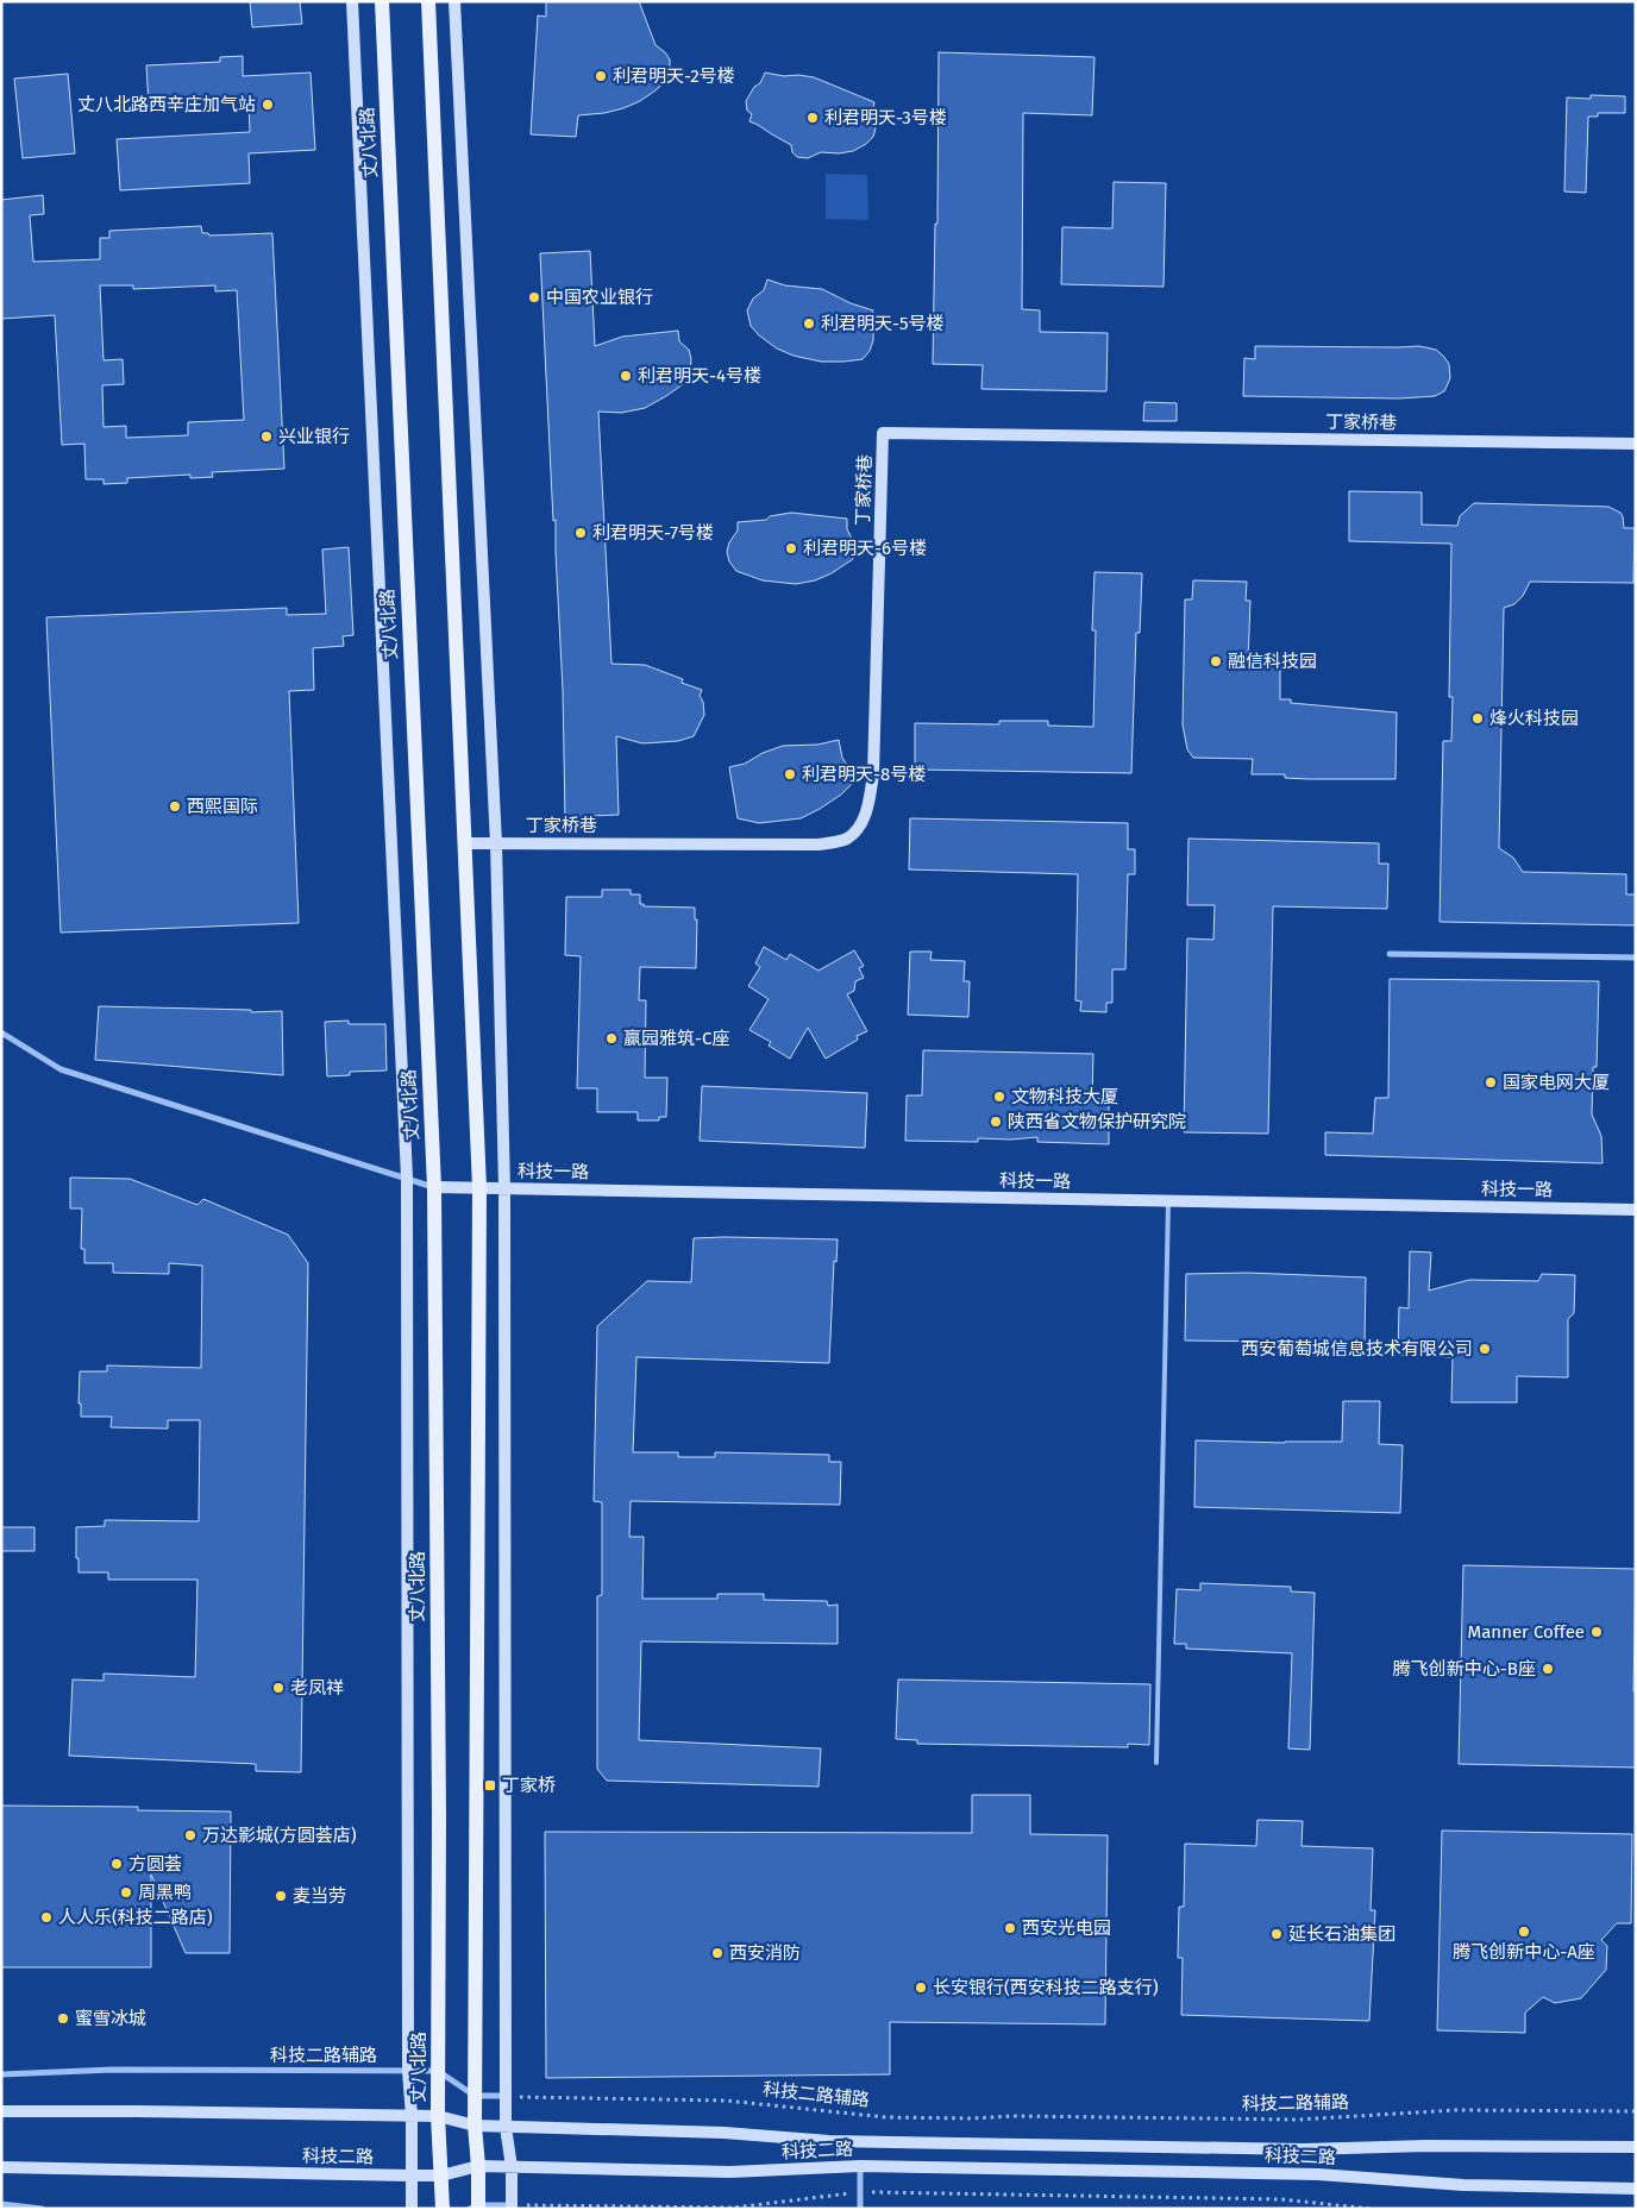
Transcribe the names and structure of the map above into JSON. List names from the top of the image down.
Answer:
{
  "streets": {
    "main road": [
      "丈八北路",
      "丁家桥巷",
      "科技一路",
      "科技二路"
    ],
    "street": ["科技二路辅路"]
  },
  "crossings": [
    ["丈八北路", "科技一路"],
    ["丈八北路", "科技二路辅路"],
    ["丈八北路", "科技二路"]
  ],
  "places": {
    "other": [
      "利君明天-2号楼",
      "丈八北路西辛庄加气站",
      "利君明天-3号楼",
      "中国农业银行",
      "利君明天-5号楼",
      "利君明天-4号楼",
      "兴业银行",
      "利君明天-7号楼",
      "利君明天-6号楼",
      "融信科技园",
      "烽火科技园",
      "利君明天-8号楼",
      "西熙国际",
      "赢园雅筑-C座",
      "国家电网大厦",
      "文物科技大厦",
      "陕西省文物保护研究院",
      "西安葡萄城信息技术有限公司",
      "Manner Coffee",
      "腾飞创新中心-B座",
      "老凤祥",
      "万达影城(方圆荟店)",
      "方圆荟",
      "周黑鸭",
      "麦当劳",
      "人人乐(科技二路店)",
      "西安光电园",
      "腾飞创新中心-A座",
      "延长石油集团",
      "西安消防",
      "长安银行(西安科技二路支行)",
      "蜜雪冰城"
    ],
    "transit": ["丁家桥"]
  }
}
